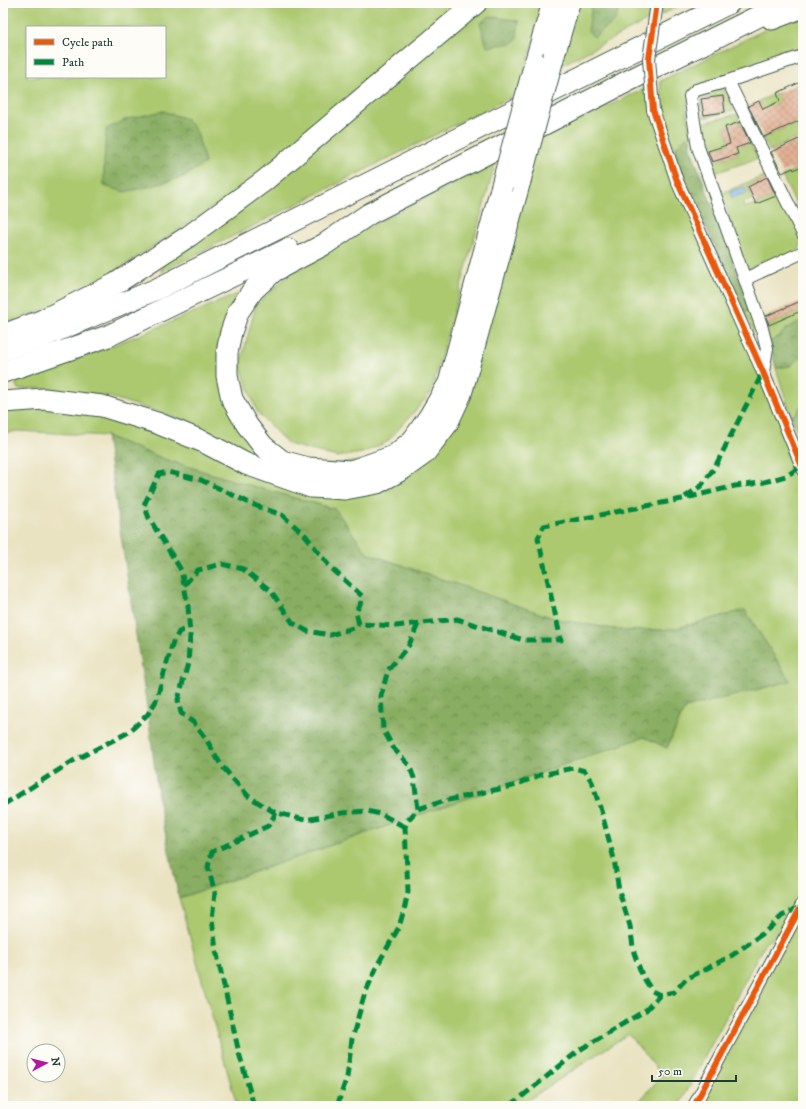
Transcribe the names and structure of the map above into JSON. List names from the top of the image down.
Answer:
{
  "legend": ["Cycle path", "Path"],
  "scale_bar": "50 m",
  "north": "right"
}
